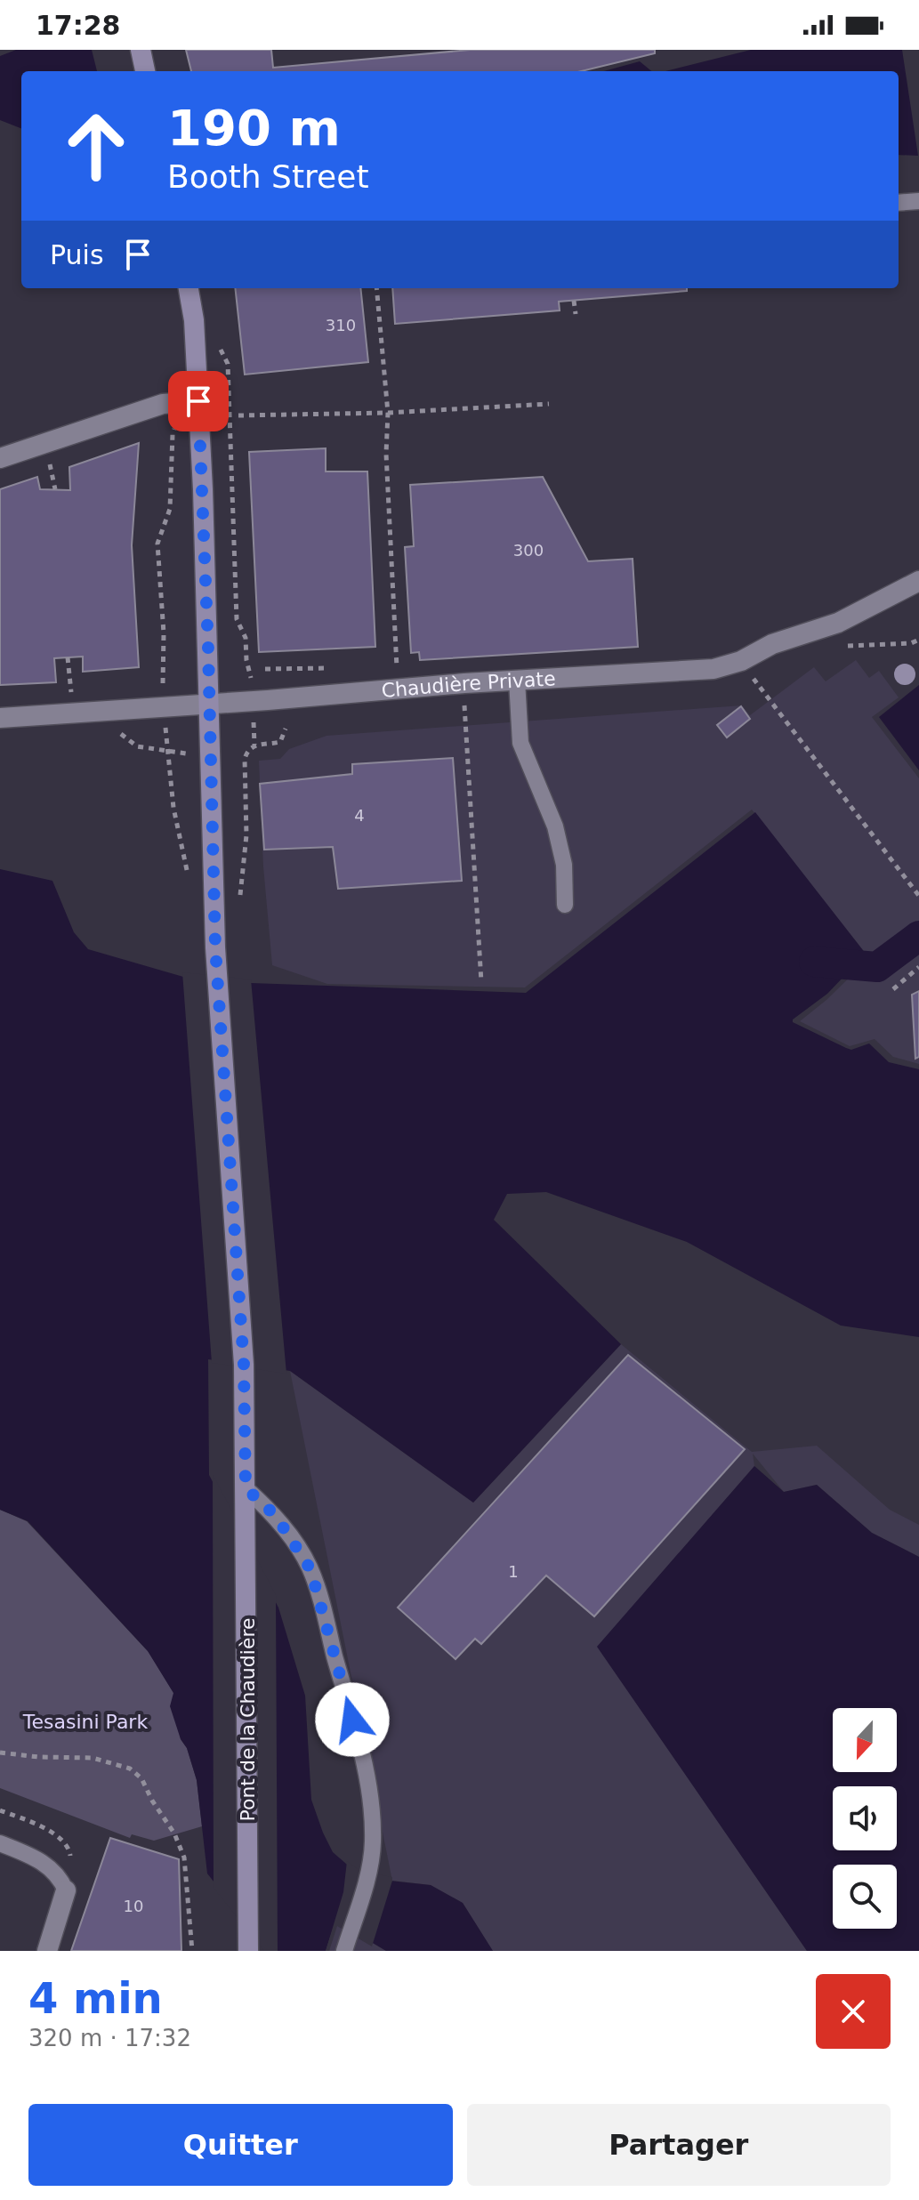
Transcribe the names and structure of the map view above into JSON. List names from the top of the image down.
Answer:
{
  "streets": {
    "main road": ["Pont de la Chaudière"],
    "street": ["Chaudière Private"]
  },
  "crossings": [
    ["Chaudière Private", "Pont de la Chaudière"]
  ],
  "parks": ["Tesasini Park"],
  "house_numbers": [
    "310",
    "300",
    "4",
    "1",
    "10"
  ],
  "north": "bottom",
  "page": {
    "status": "17:28",
    "turn": ["190 m", "Booth Street"],
    "then": "Puis",
    "heading": ["4 min", "320 m · 17:32"],
    "buttons": ["Quitter", "Partager"]
  }
}
